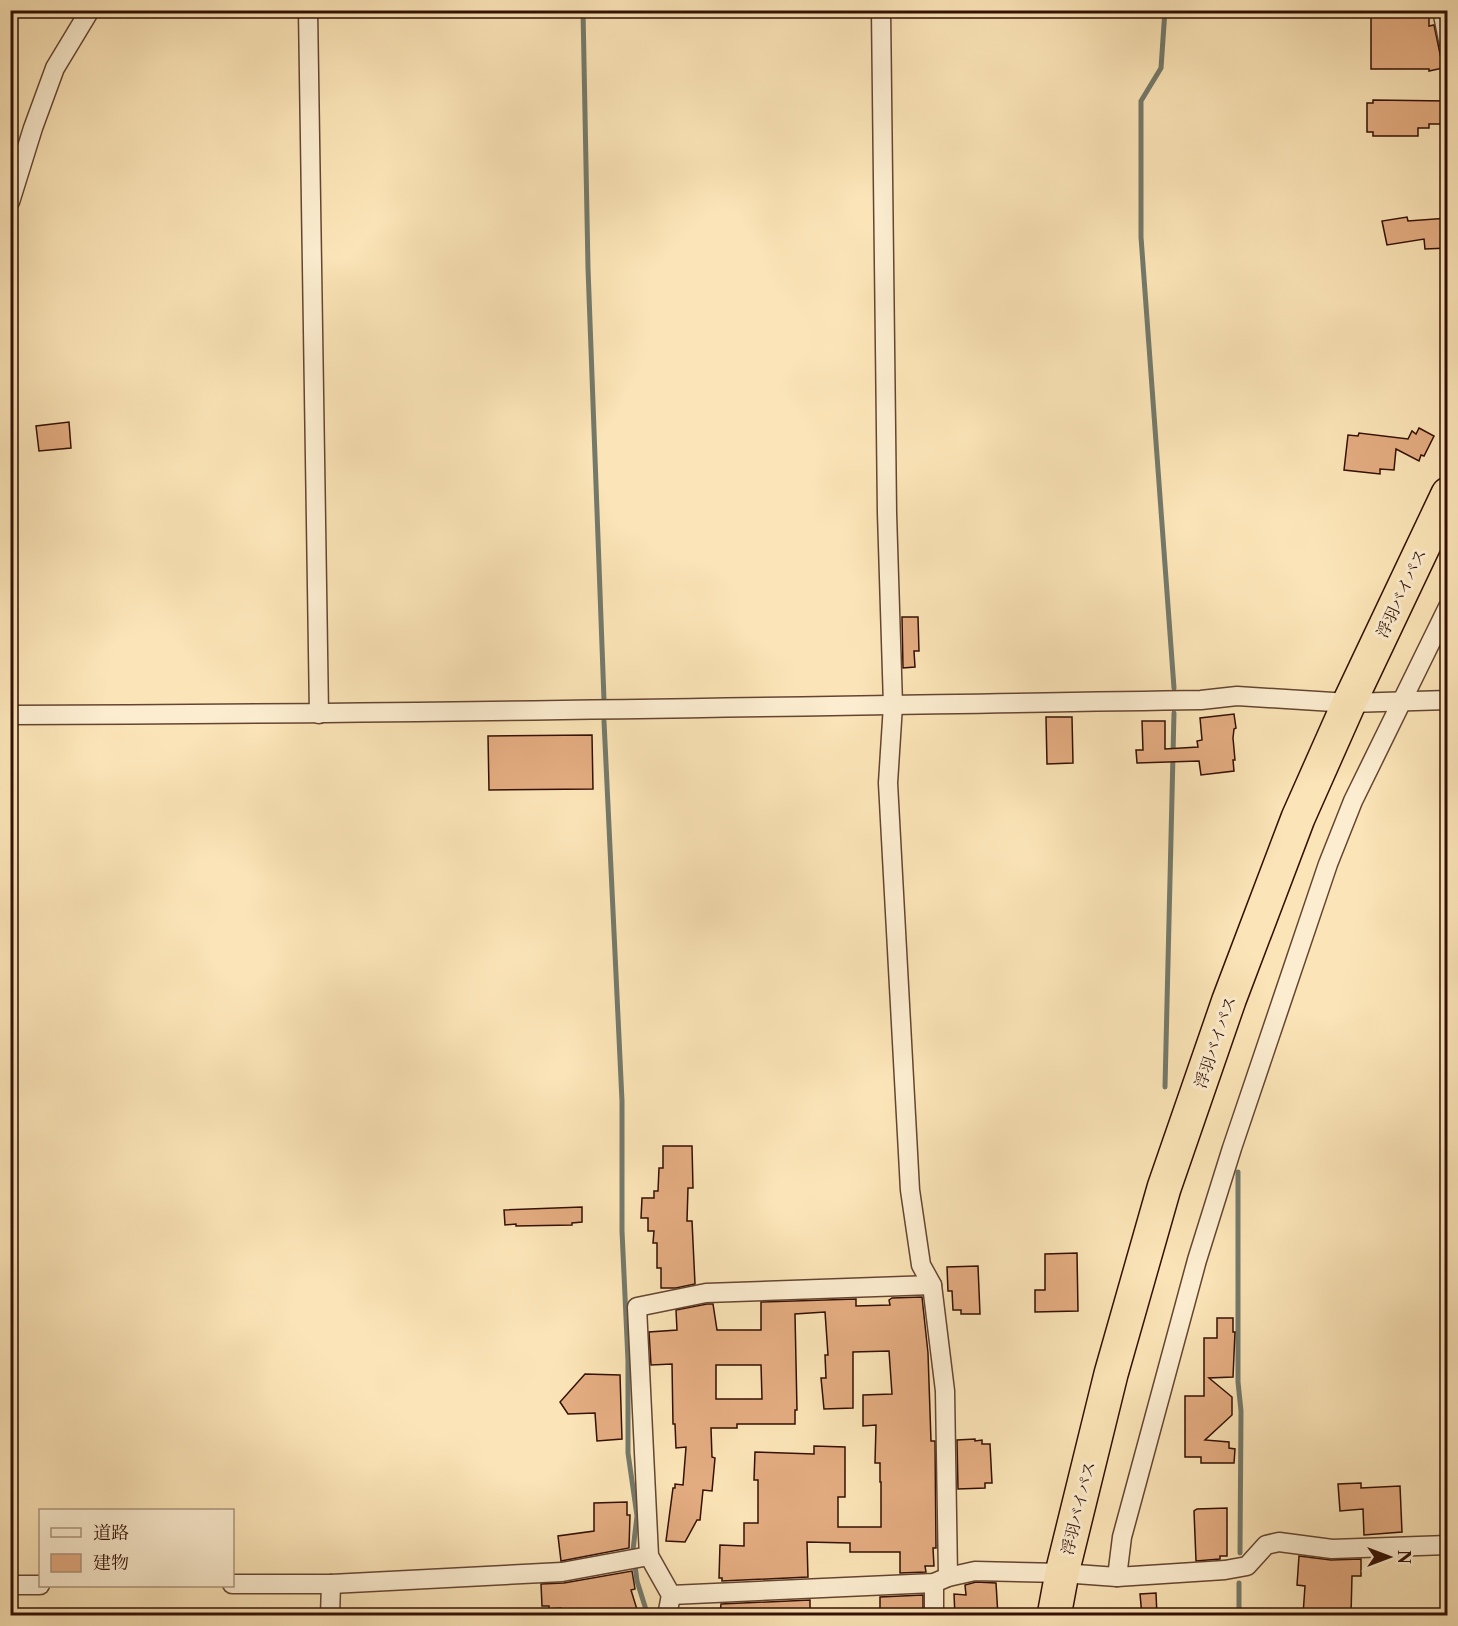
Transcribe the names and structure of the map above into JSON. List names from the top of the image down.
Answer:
{
  "streets": {
    "highway": ["浮羽バイパス"]
  },
  "legend": ["道路", "建物"],
  "north": "right"
}
